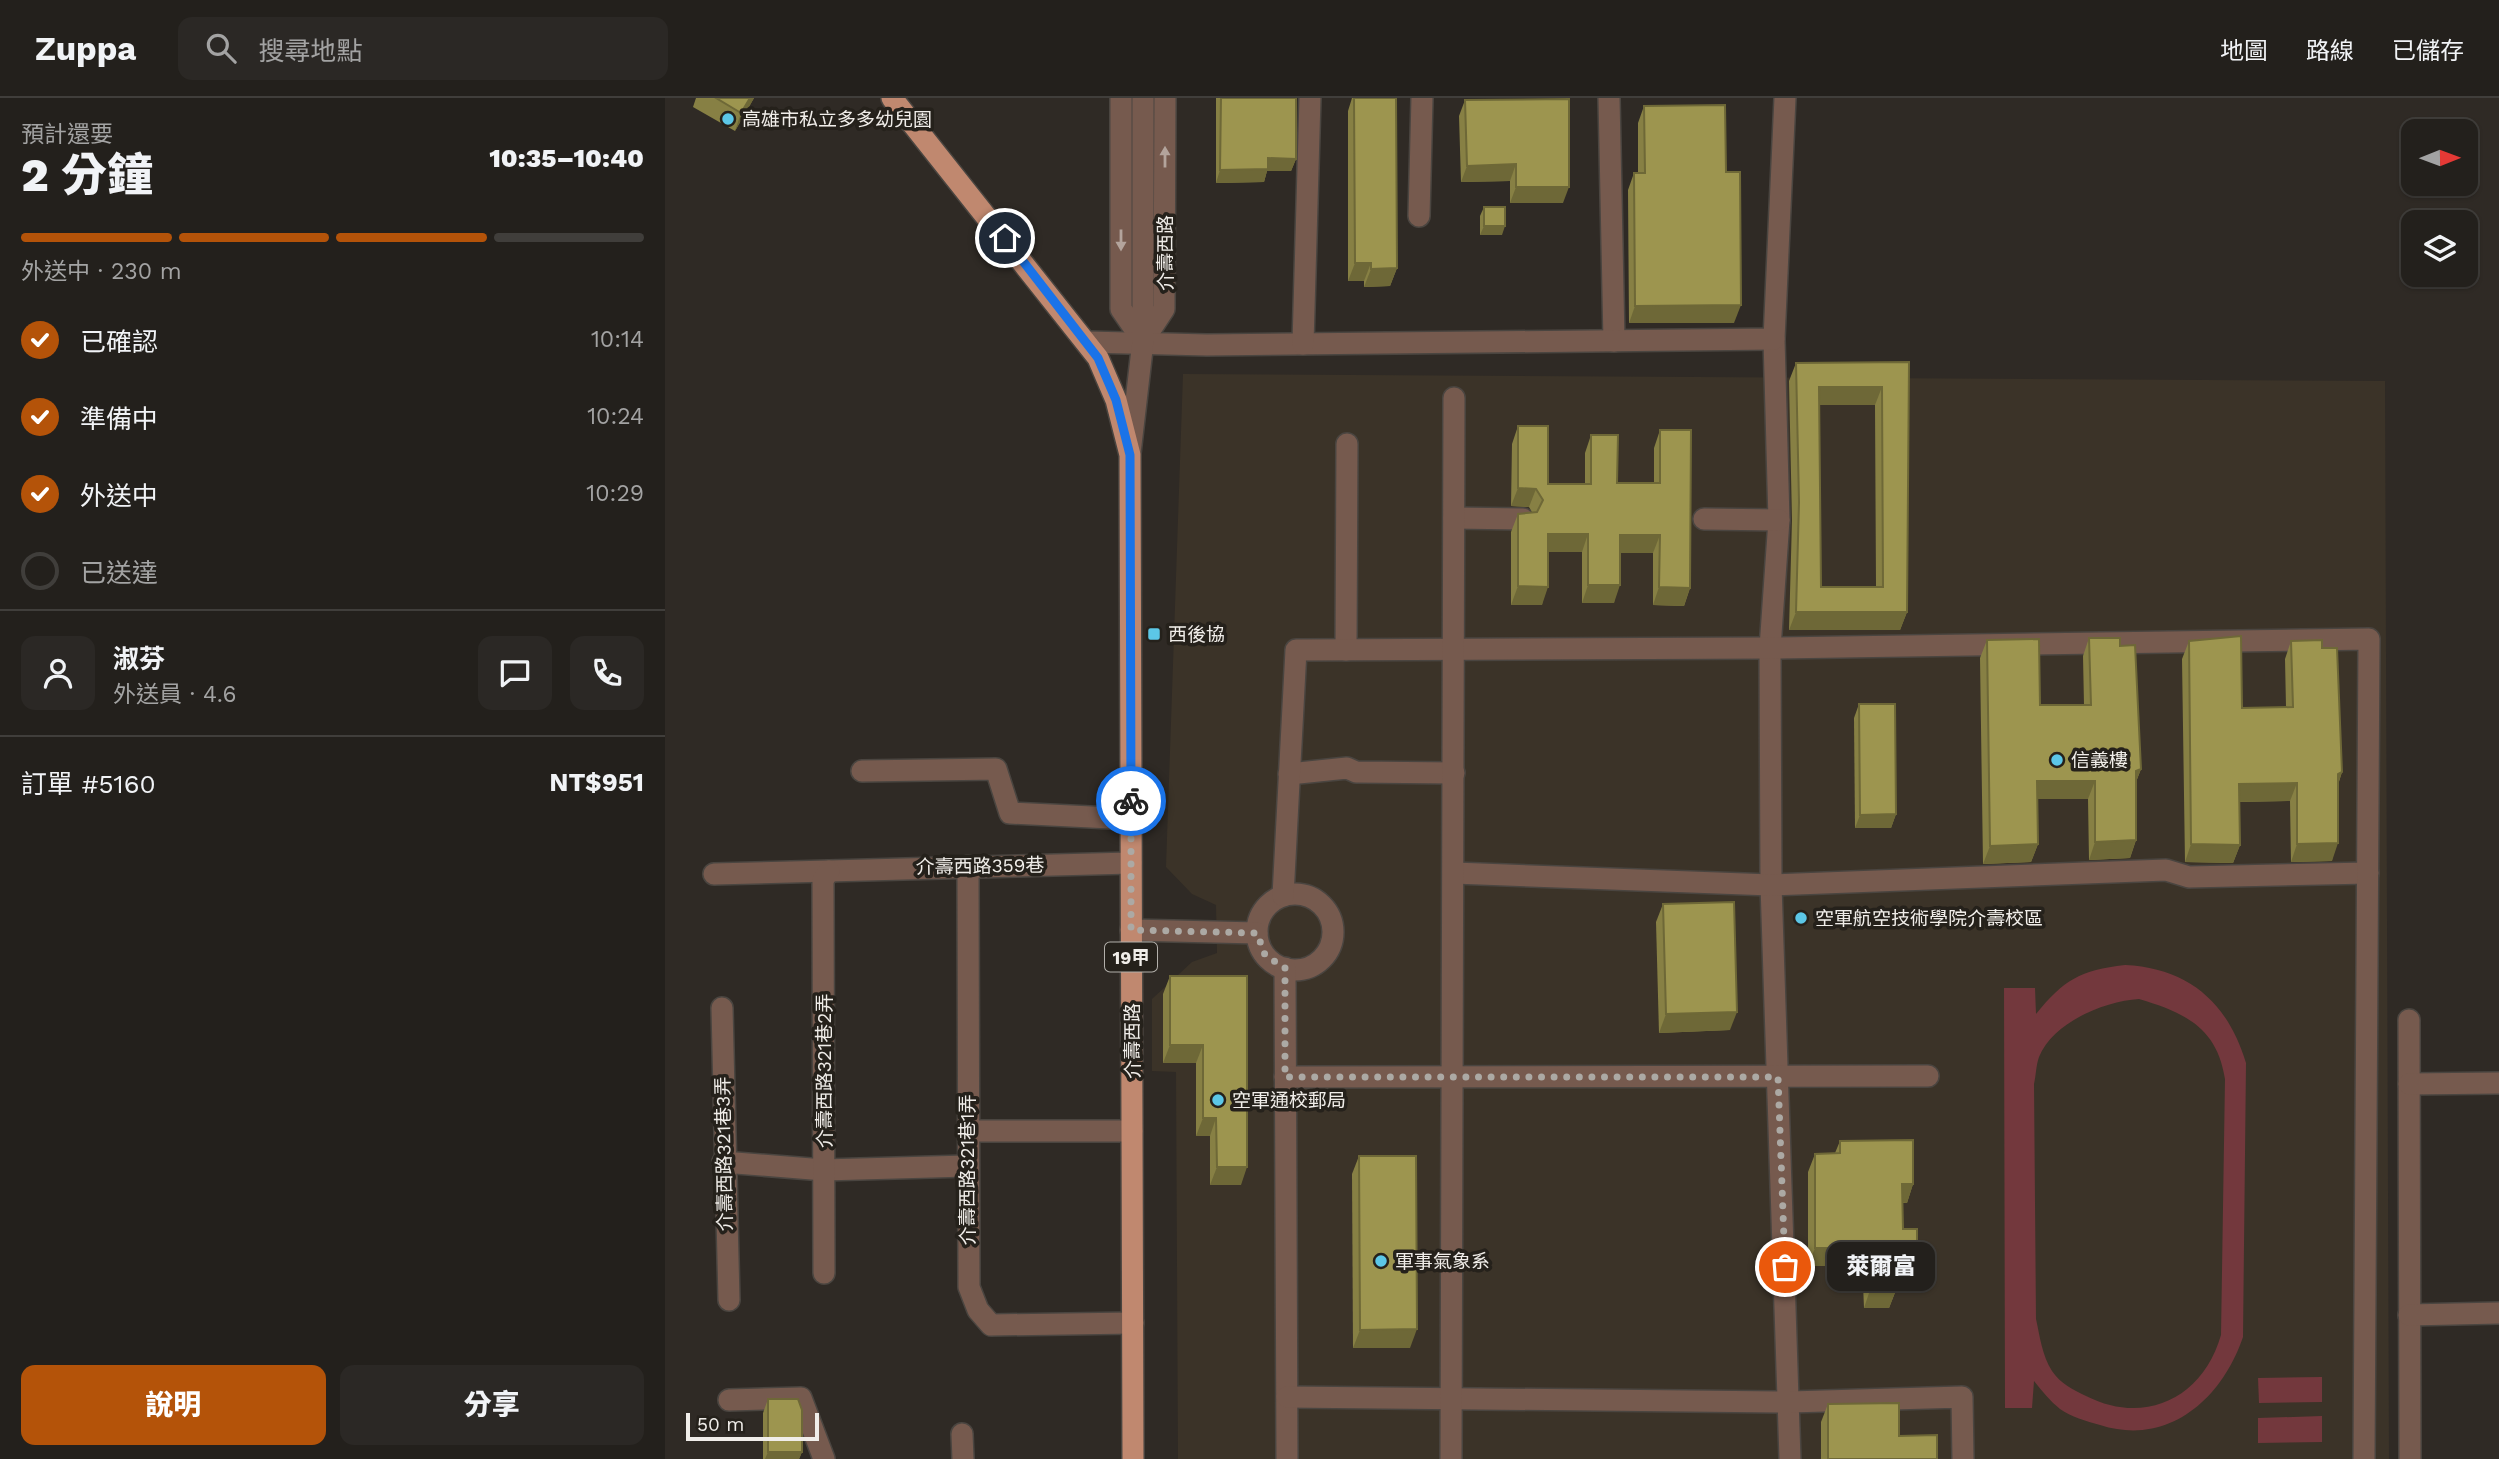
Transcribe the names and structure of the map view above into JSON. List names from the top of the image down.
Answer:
{
  "streets": {
    "main road": ["介壽西路", "19甲"],
    "street": [
      "介壽西路359巷",
      "介壽西路321巷2弄",
      "介壽西路321巷3弄",
      "介壽西路321巷1弄"
    ]
  },
  "crossings": [
    ["介壽西路", "介壽西路359巷"],
    ["介壽西路", "介壽西路321巷1弄"],
    ["介壽西路359巷", "介壽西路321巷2弄"],
    ["介壽西路359巷", "介壽西路321巷1弄"]
  ],
  "places": {
    "other": [
      "高雄市私立多多幼兒園",
      "信義樓",
      "空軍航空技術學院介壽校區",
      "空軍通校郵局",
      "軍事氣象系",
      "萊爾富"
    ],
    "transit": ["西後協"]
  },
  "scale_bar": "50 m",
  "north": "right",
  "page": {
    "header": "Zuppa",
    "search": "搜尋地點",
    "nav": ["地圖", "路線", "已儲存"],
    "heading": ["2 分鐘", "預計還要", "10:35–10:40"],
    "panel": [
      "淑芬",
      "外送員 · 4.6",
      "訂單 #5160",
      "NT$951"
    ],
    "bar": "外送中 · 230 m",
    "list": [
      ["已確認", "10:14"],
      ["準備中", "10:24"],
      ["外送中", "10:29"],
      "已送達"
    ],
    "bubble": "萊爾富",
    "buttons": ["說明", "分享"],
    "scale": "50 m"
  }
}
